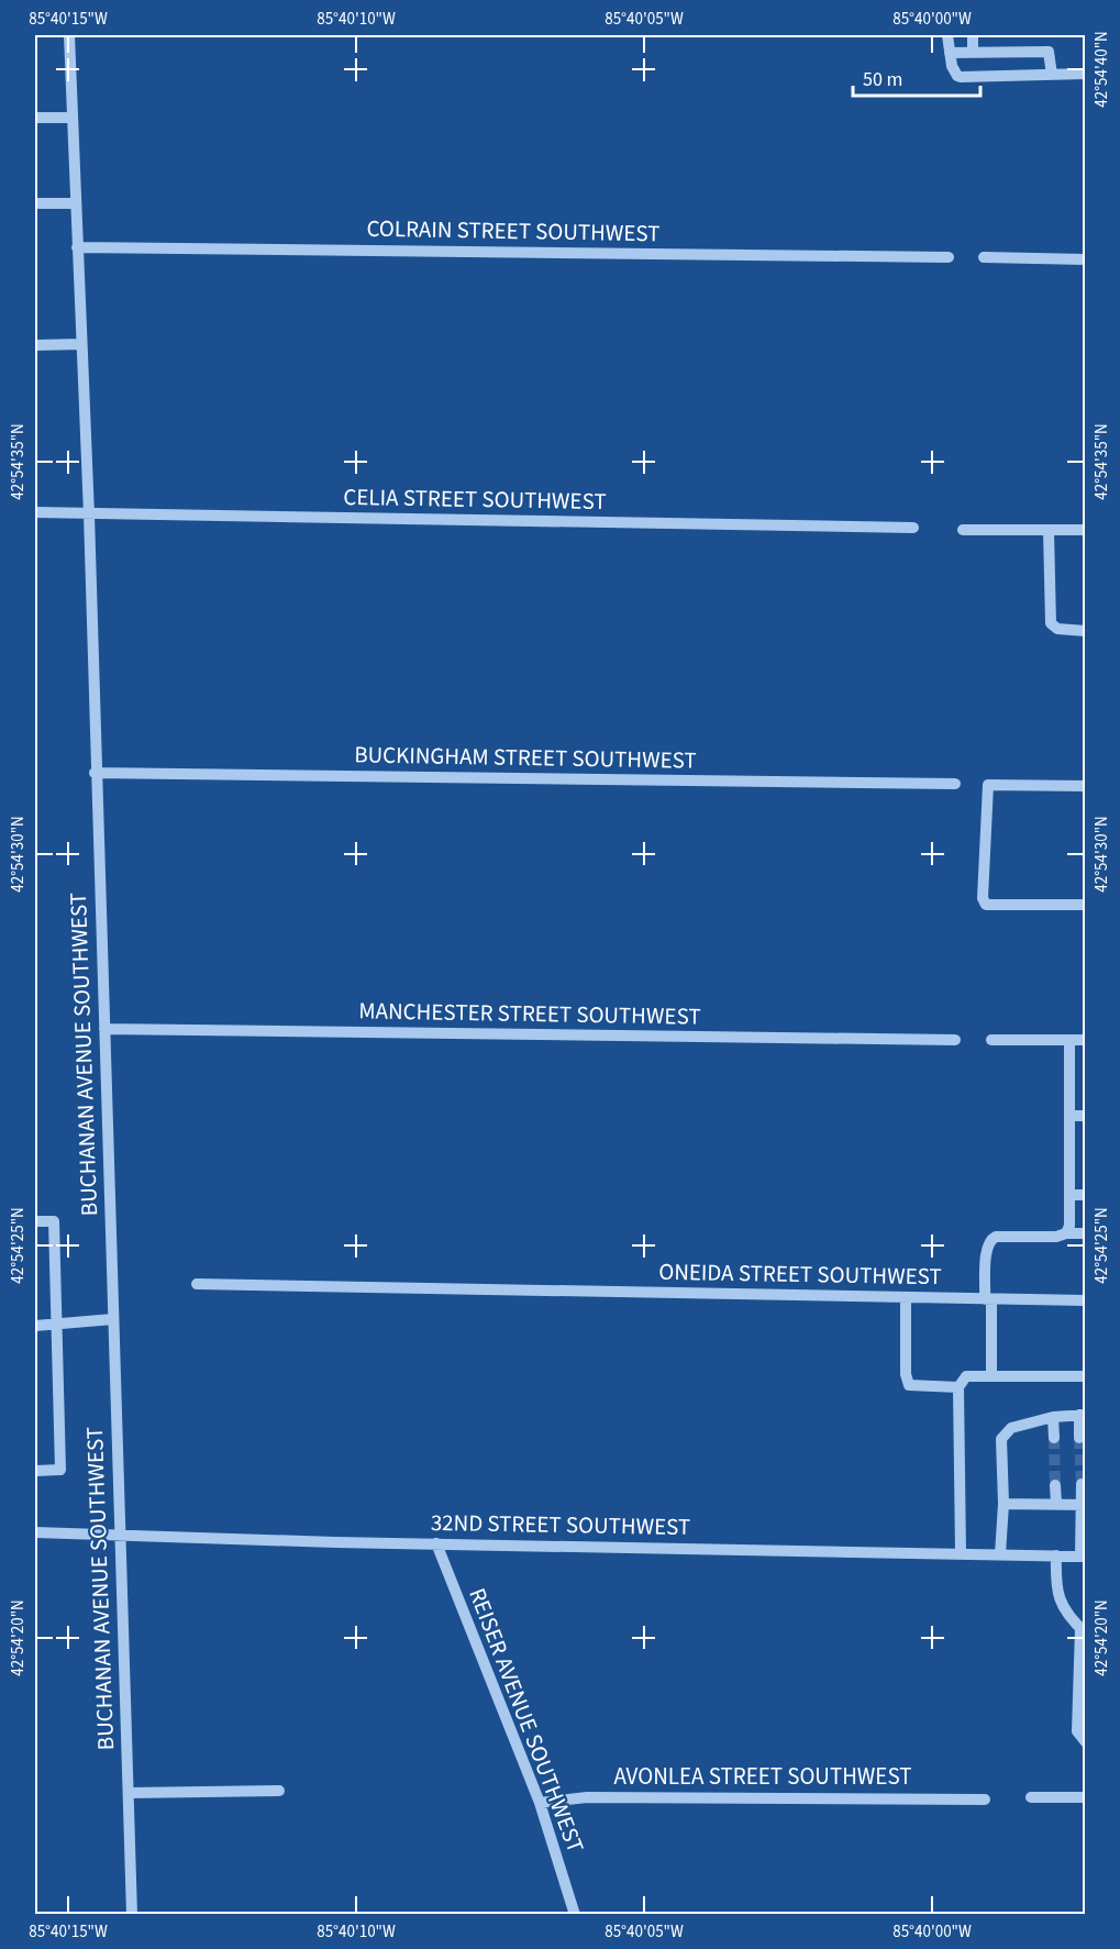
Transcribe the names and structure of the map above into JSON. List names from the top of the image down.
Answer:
{
  "streets": {
    "street": [
      "COLRAIN STREET SOUTHWEST",
      "CELIA STREET SOUTHWEST",
      "BUCKINGHAM STREET SOUTHWEST",
      "MANCHESTER STREET SOUTHWEST",
      "BUCHANAN AVENUE SOUTHWEST",
      "ONEIDA STREET SOUTHWEST",
      "32ND STREET SOUTHWEST",
      "REISER AVENUE SOUTHWEST",
      "AVONLEA STREET SOUTHWEST"
    ]
  },
  "crossings": [
    ["COLRAIN STREET SOUTHWEST", "BUCHANAN AVENUE SOUTHWEST"],
    ["CELIA STREET SOUTHWEST", "BUCHANAN AVENUE SOUTHWEST"],
    ["BUCKINGHAM STREET SOUTHWEST", "BUCHANAN AVENUE SOUTHWEST"],
    ["MANCHESTER STREET SOUTHWEST", "BUCHANAN AVENUE SOUTHWEST"],
    ["BUCHANAN AVENUE SOUTHWEST", "32ND STREET SOUTHWEST"],
    ["32ND STREET SOUTHWEST", "REISER AVENUE SOUTHWEST"],
    ["REISER AVENUE SOUTHWEST", "AVONLEA STREET SOUTHWEST"]
  ],
  "scale_bar": "50 m",
  "coordinates": [
    "85°40'15\"W",
    "85°40'10\"W",
    "85°40'05\"W",
    "85°40'00\"W",
    "42°54'40\"N",
    "42°54'35\"N",
    "42°54'30\"N",
    "42°54'25\"N",
    "42°54'20\"N"
  ]
}
